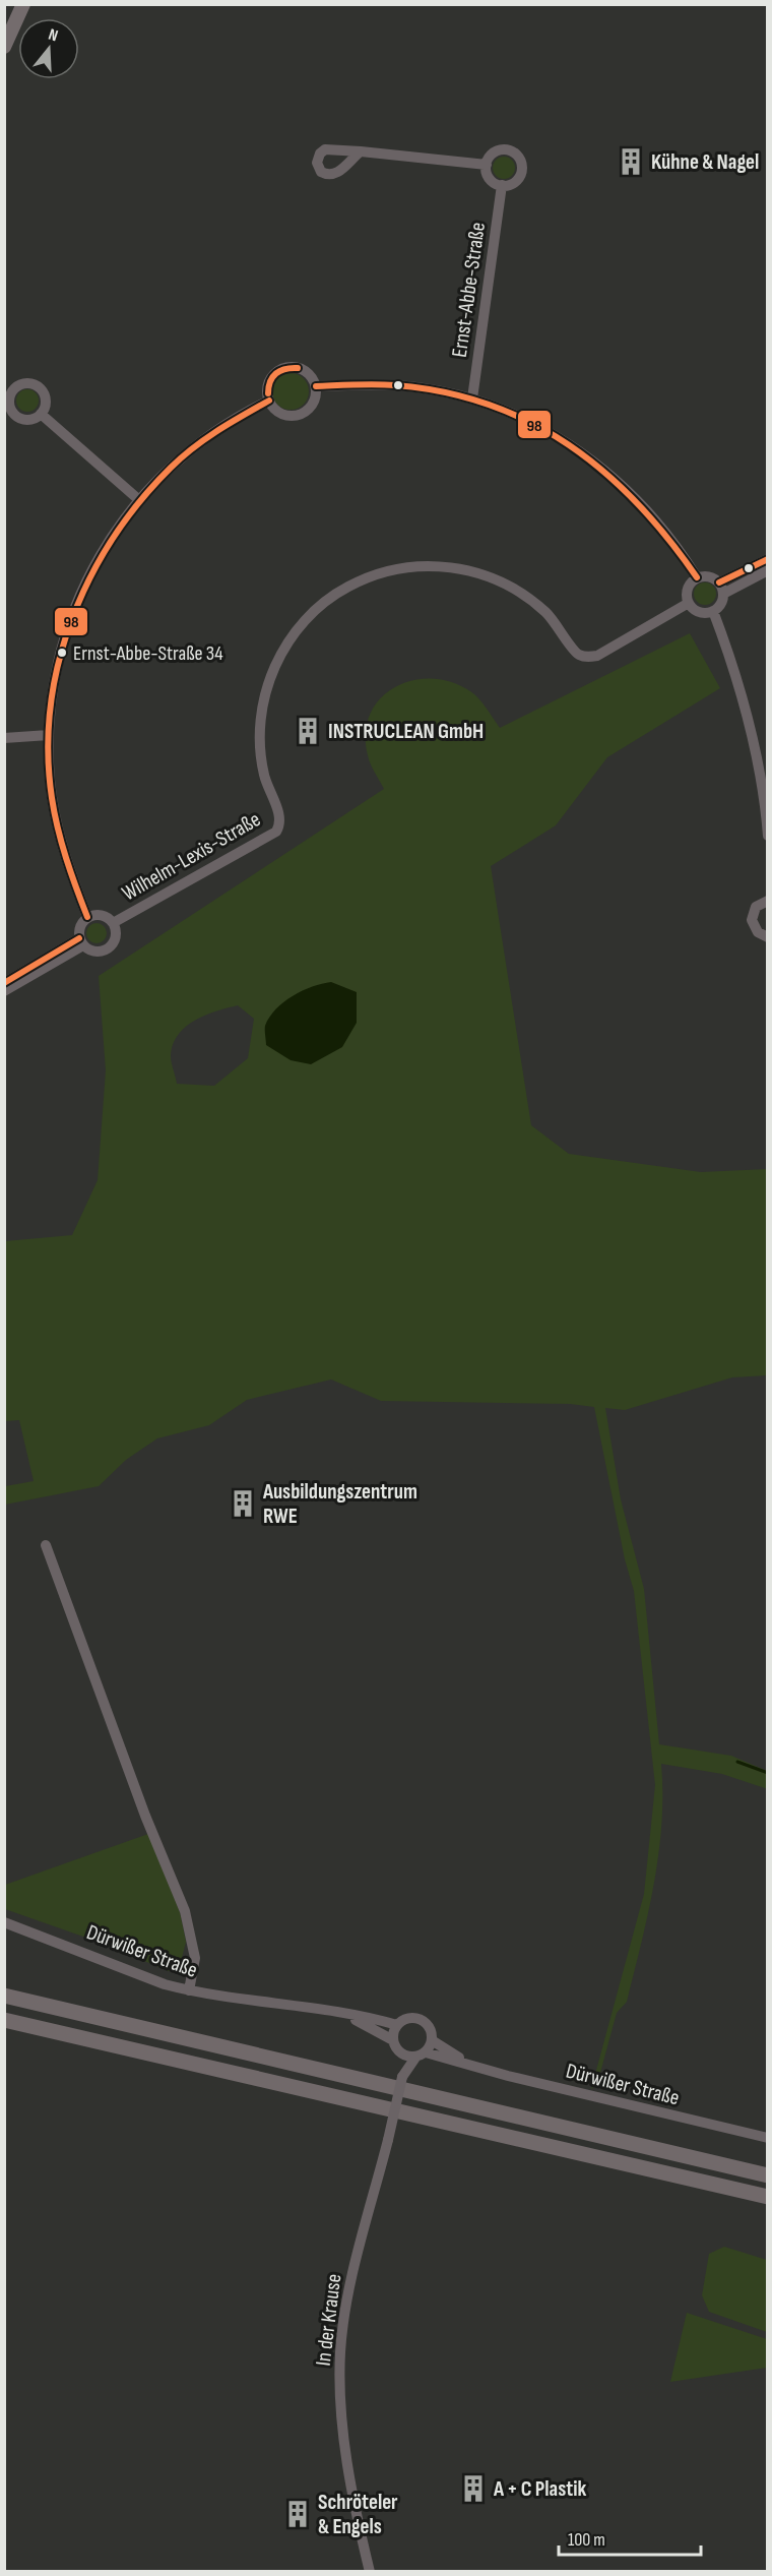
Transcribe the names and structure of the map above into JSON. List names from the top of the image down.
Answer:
{
  "streets": {
    "street": [
      "Ernst-Abbe-Straße",
      "Wilhelm-Lexis-Straße",
      "Dürwißer Straße",
      "In der Krause"
    ]
  },
  "crossings": [
    ["Dürwißer Straße", "In der Krause"]
  ],
  "places": {
    "building": [
      "Kühne & Nagel",
      "INSTRUCLEAN GmbH",
      "Ausbildungszentrum RWE",
      "A + C Plastik",
      "Schröteler & Engels"
    ],
    "other": ["Ernst-Abbe-Straße 34"]
  },
  "lines": ["transit line 98"],
  "scale_bar": "100 m",
  "north": "top"
}
